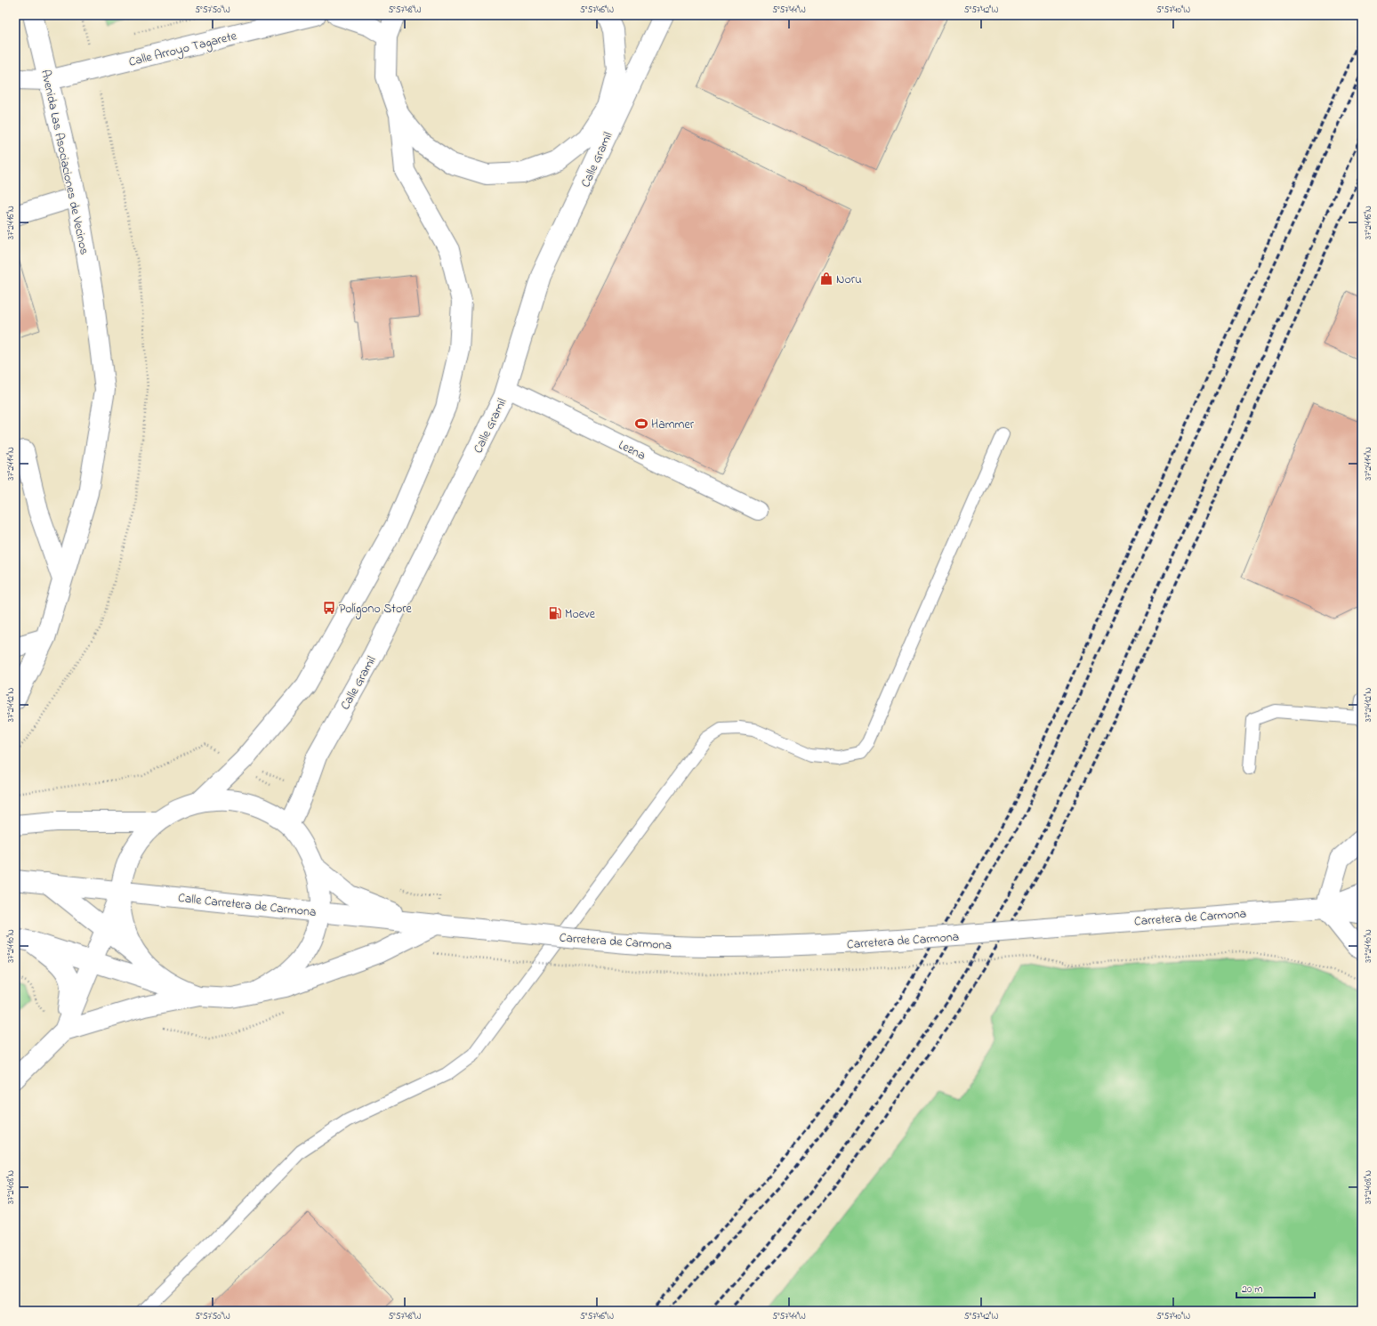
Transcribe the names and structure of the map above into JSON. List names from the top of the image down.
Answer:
{
  "streets": {
    "street": [
      "Calle Arroyo Tagarete",
      "Calle Gramil",
      "Avenida Las Asociaciones de Vecinos",
      "Lezna",
      "Calle Carretera de Carmona",
      "Carretera de Carmona"
    ]
  },
  "crossings": [
    ["Calle Arroyo Tagarete", "Avenida Las Asociaciones de Vecinos"],
    ["Calle Gramil", "Lezna"],
    ["Calle Carretera de Carmona", "Carretera de Carmona"]
  ],
  "places": {
    "shop": ["Noru"],
    "sports": ["Hammer"],
    "bus stop": ["Polígono Store"],
    "fuel station": ["Moeve"]
  },
  "scale_bar": "20 m",
  "coordinates": [
    "5°57'50\"W",
    "5°57'48\"W",
    "5°57'46\"W",
    "5°57'44\"W",
    "5°57'42\"W",
    "5°57'40\"W",
    "37°24'16\"N",
    "37°24'14\"N",
    "37°24'12\"N",
    "37°24'10\"N",
    "37°24'08\"N"
  ]
}
